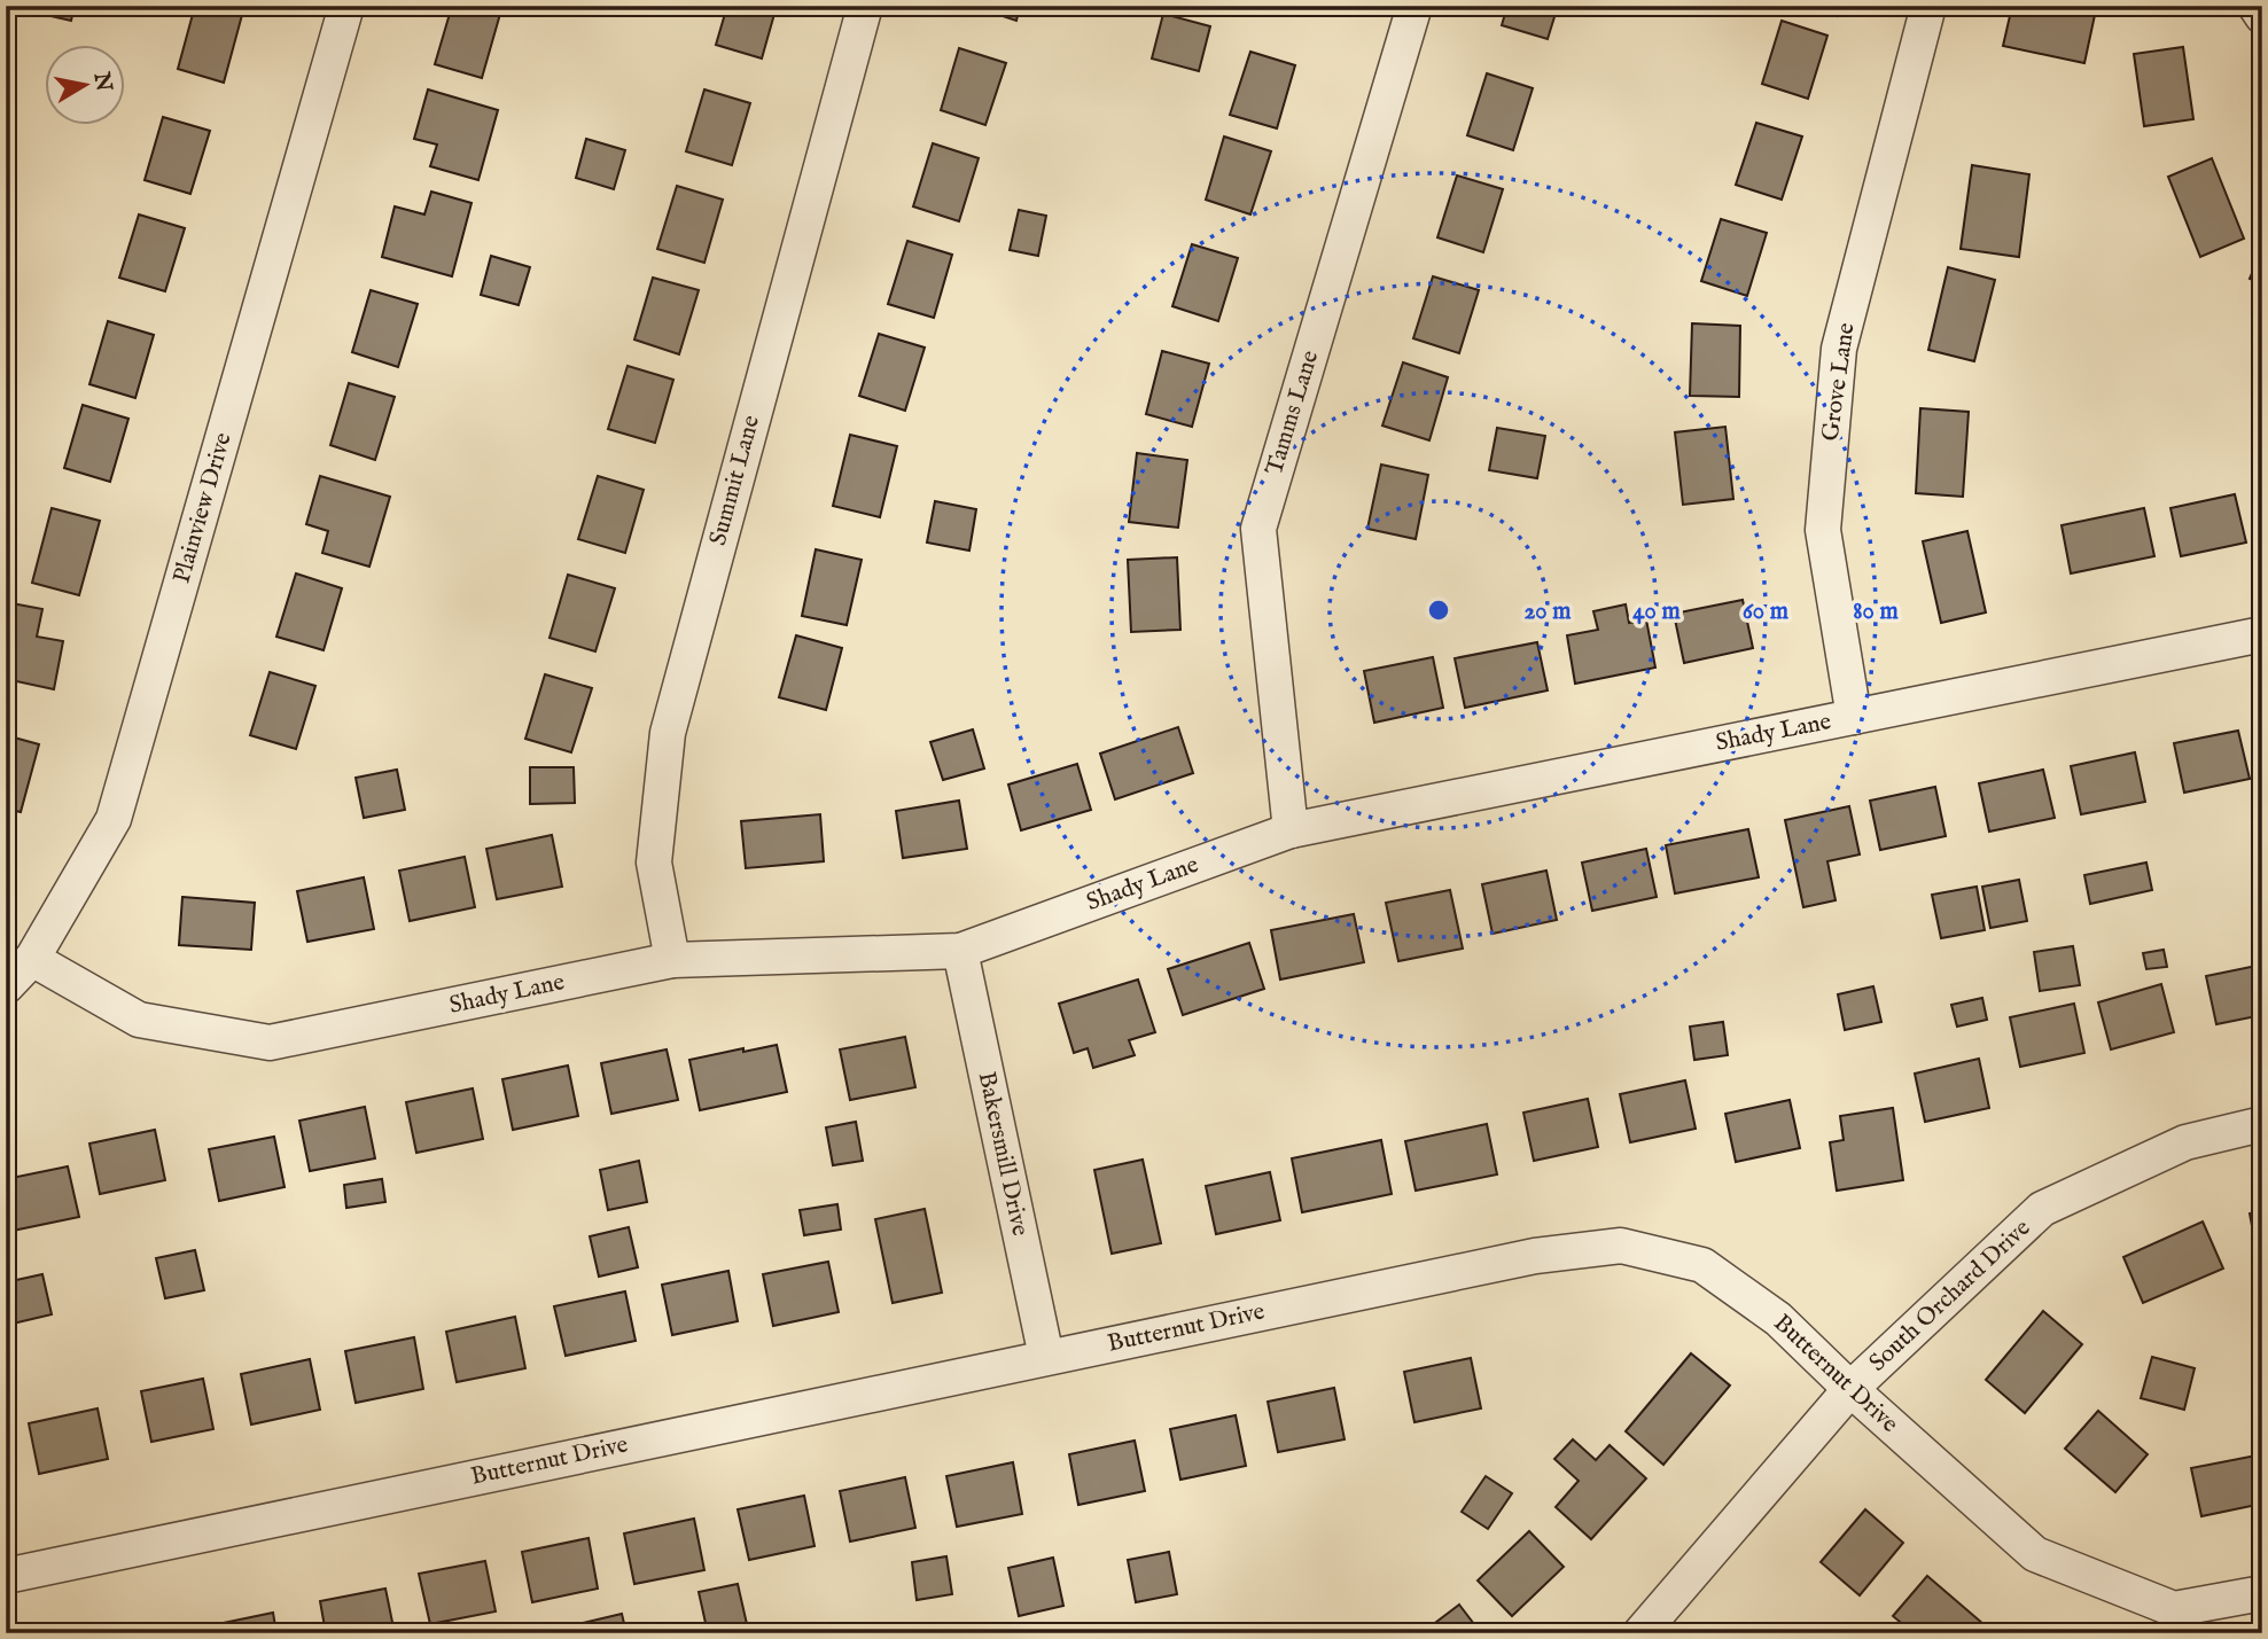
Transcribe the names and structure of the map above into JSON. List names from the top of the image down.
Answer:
{
  "streets": {
    "street": [
      "Grove Lane",
      "Tamms Lane",
      "Summit Lane",
      "Plainview Drive",
      "Shady Lane",
      "Bakersmill Drive",
      "South Orchard Drive",
      "Butternut Drive"
    ]
  },
  "crossings": [
    ["Grove Lane", "Shady Lane"],
    ["Tamms Lane", "Shady Lane"],
    ["Summit Lane", "Shady Lane"],
    ["Plainview Drive", "Shady Lane"],
    ["Shady Lane", "Bakersmill Drive"],
    ["Bakersmill Drive", "Butternut Drive"],
    ["South Orchard Drive", "Butternut Drive"]
  ],
  "north": "right",
  "rings": [
    "20 m",
    "40 m",
    "60 m",
    "80 m"
  ]
}
